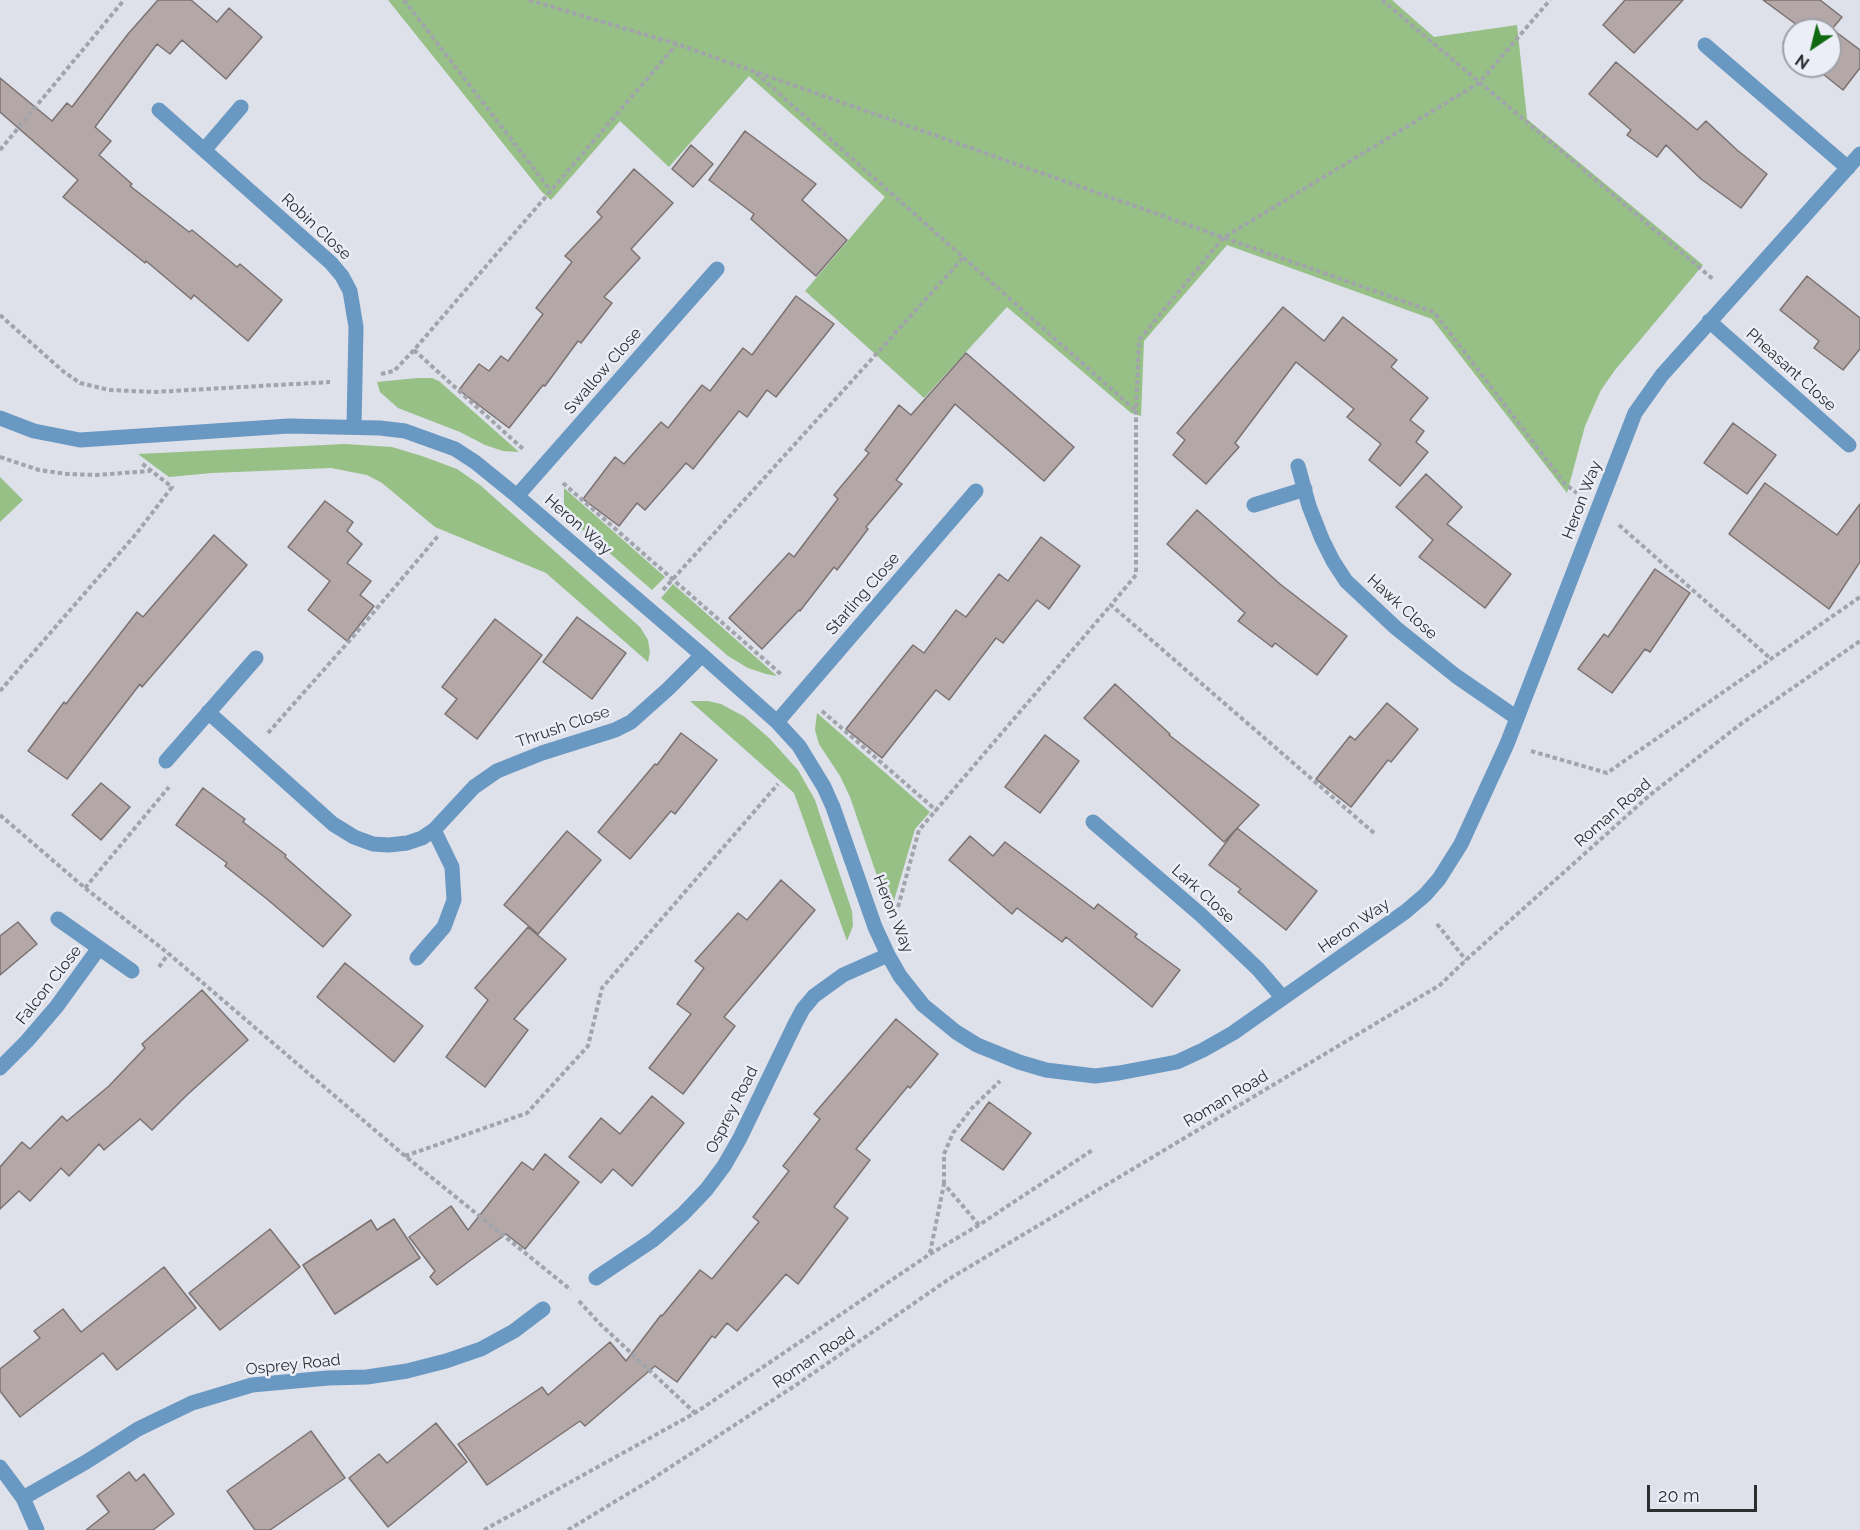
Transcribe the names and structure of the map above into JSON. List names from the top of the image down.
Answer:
{
  "streets": {
    "street": [
      "Robin Close",
      "Pheasant Close",
      "Swallow Close",
      "Heron Way",
      "Starling Close",
      "Hawk Close",
      "Thrush Close",
      "Lark Close",
      "Falcon Close",
      "Osprey Road"
    ],
    "path": ["Roman Road"]
  },
  "crossings": [
    ["Robin Close", "Heron Way"],
    ["Pheasant Close", "Heron Way"],
    ["Swallow Close", "Heron Way"],
    ["Heron Way", "Starling Close"],
    ["Heron Way", "Hawk Close"],
    ["Heron Way", "Thrush Close"],
    ["Heron Way", "Lark Close"],
    ["Heron Way", "Osprey Road"]
  ],
  "scale_bar": "20 m",
  "north": "bottom left"
}
